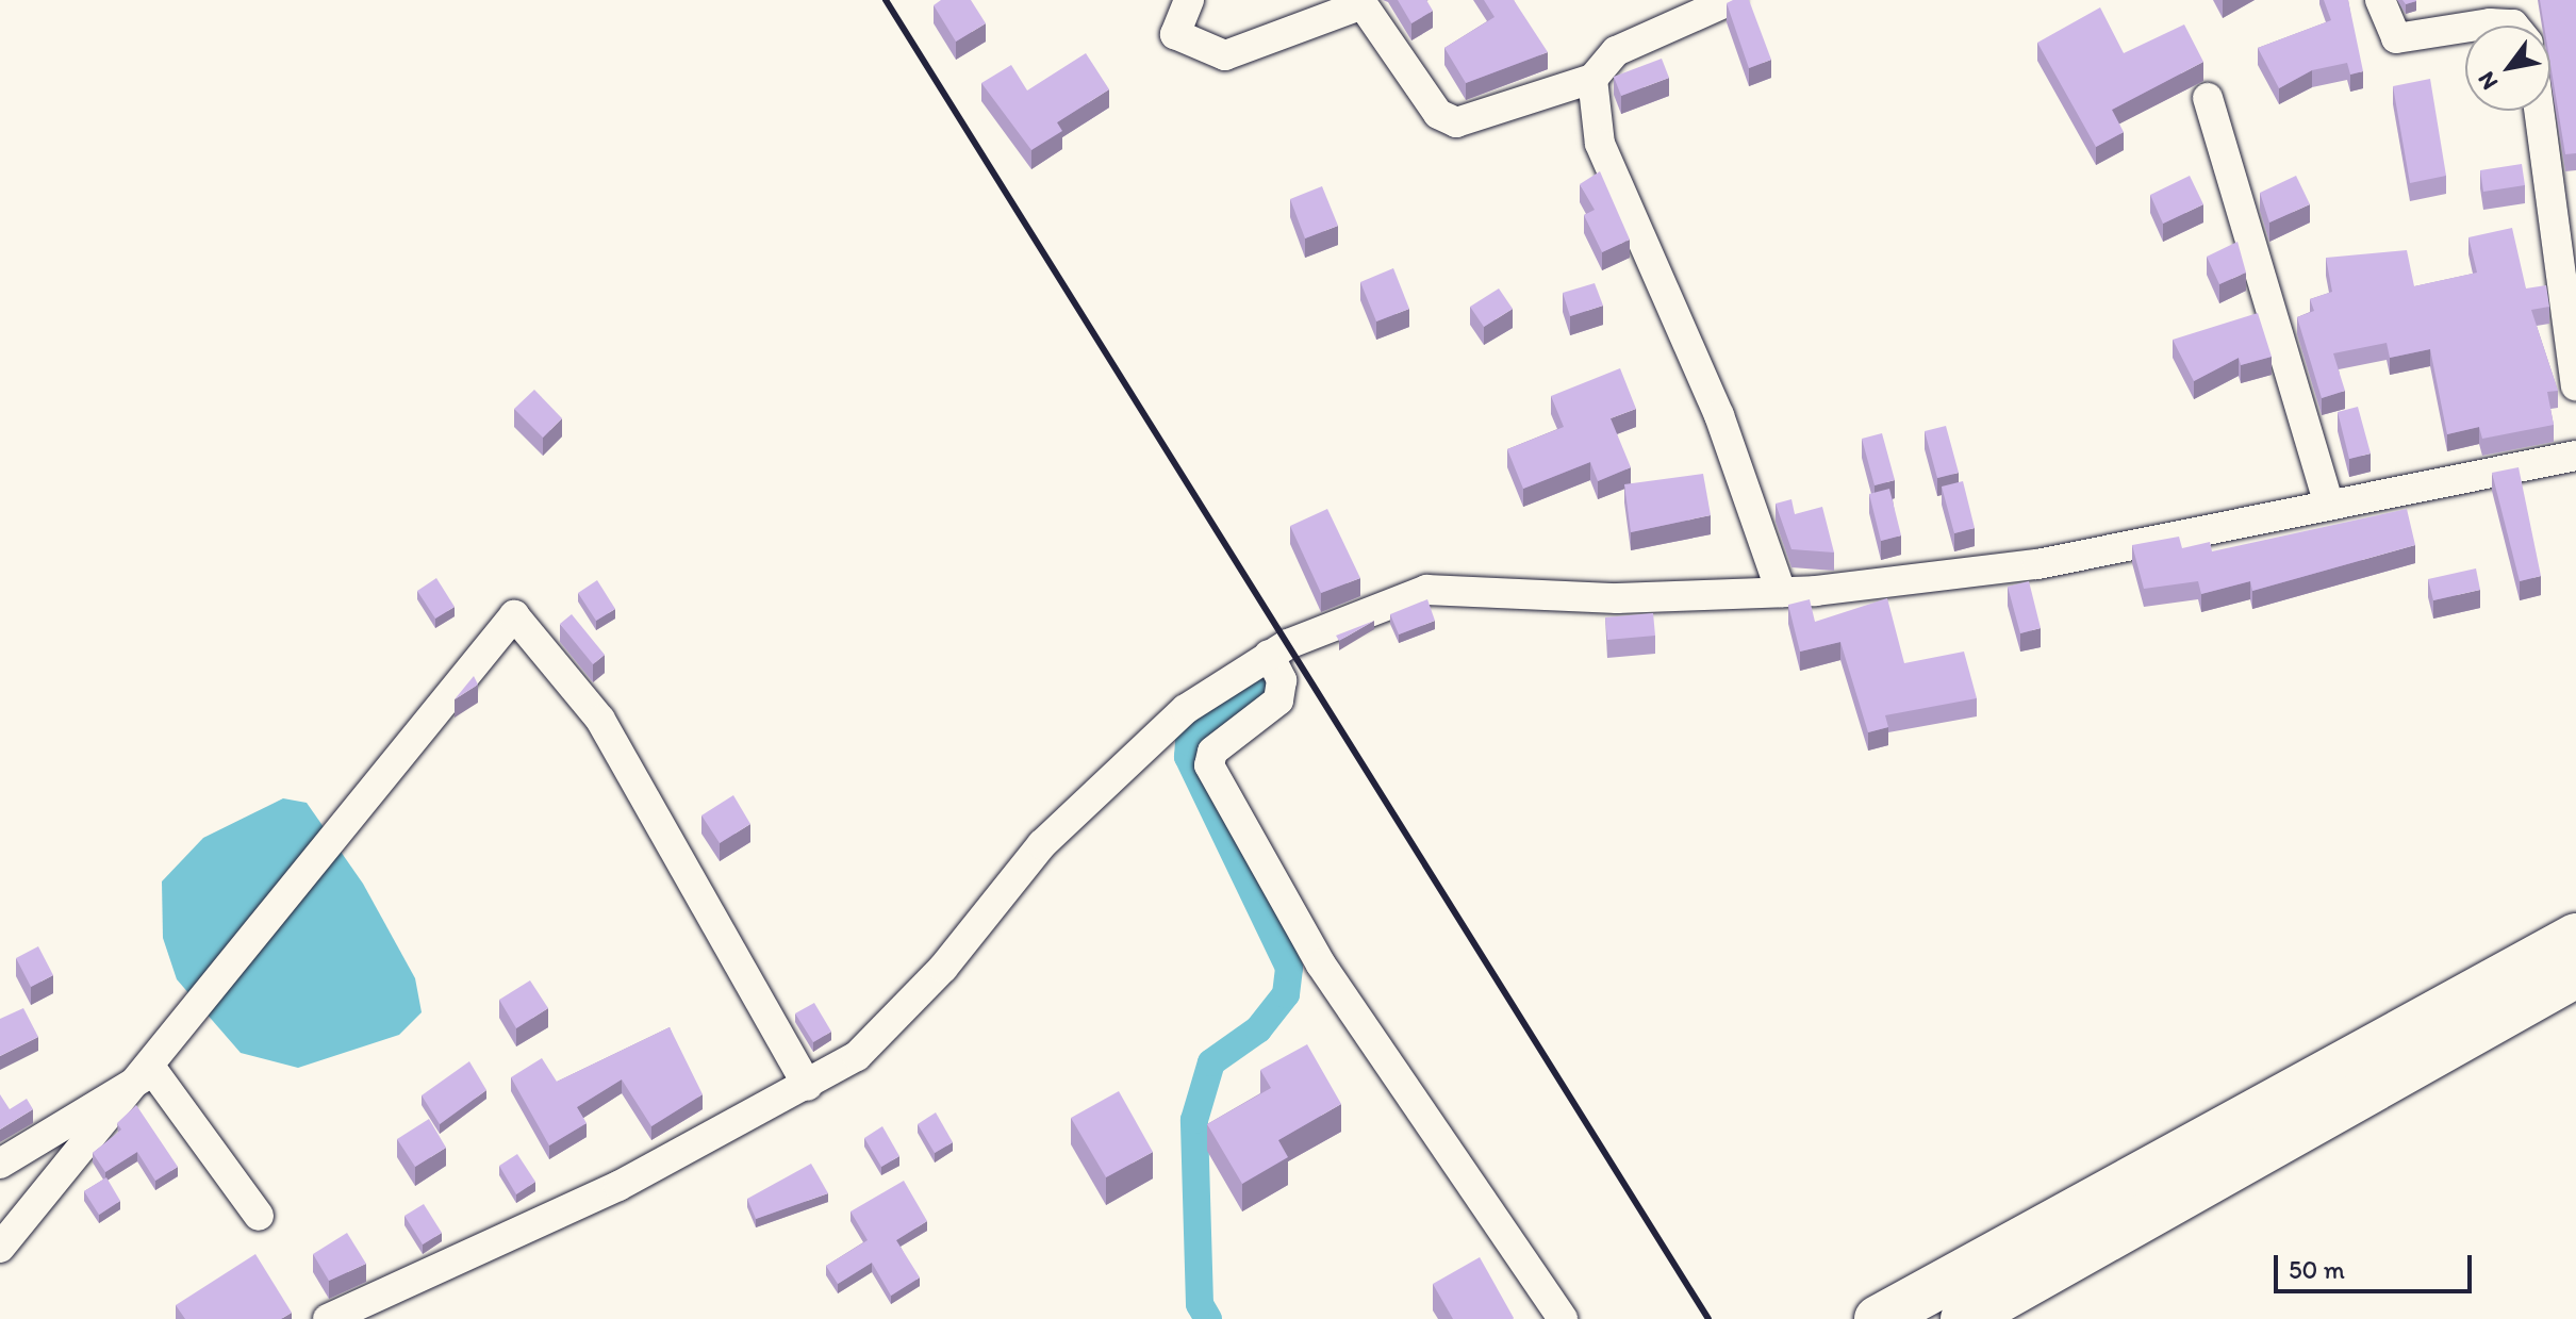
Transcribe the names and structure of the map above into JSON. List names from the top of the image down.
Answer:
{
  "scale_bar": "50 m",
  "north": "bottom left"
}
